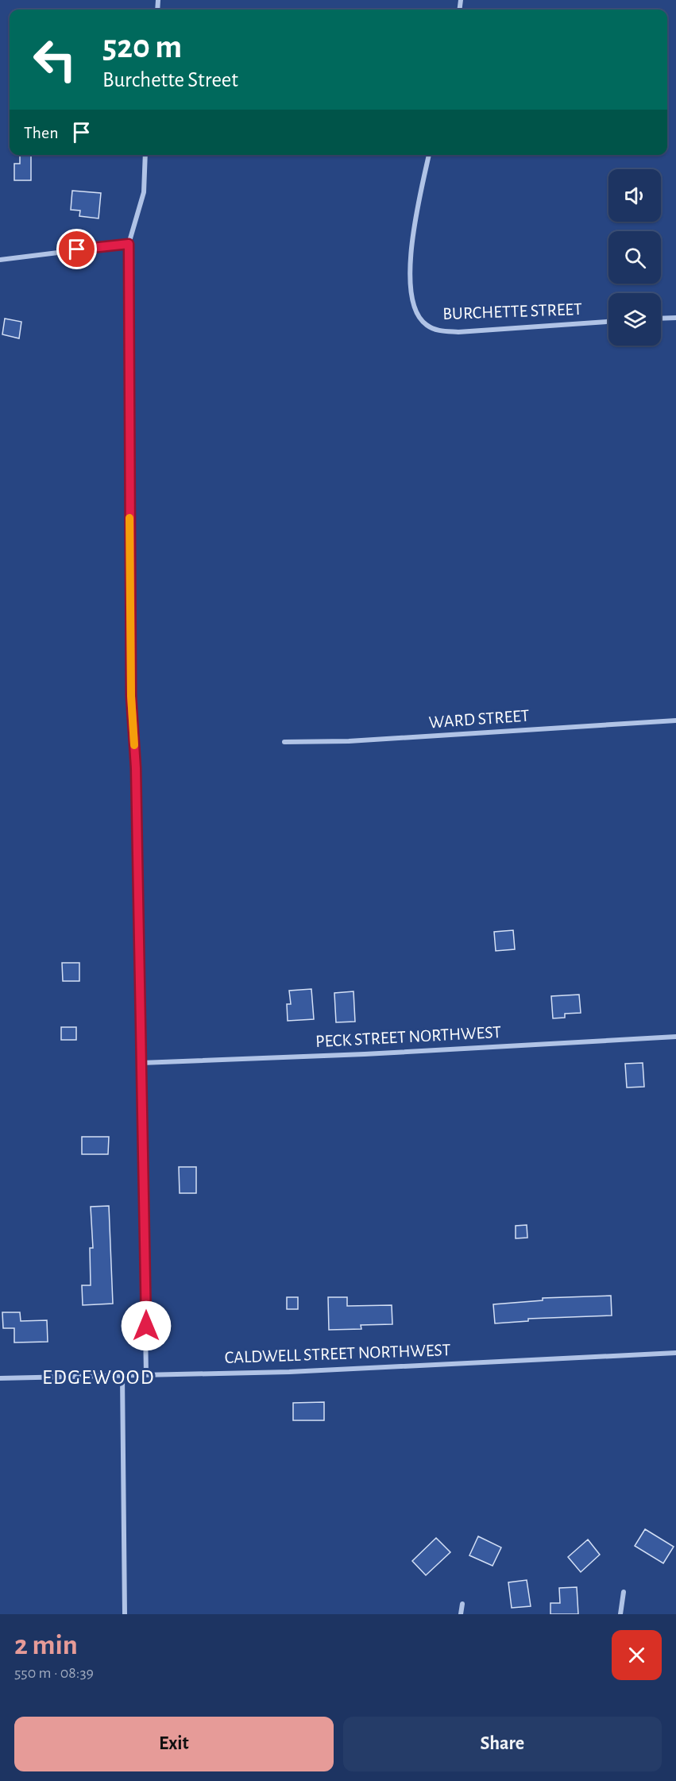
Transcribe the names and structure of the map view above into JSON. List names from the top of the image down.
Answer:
{
  "streets": {
    "street": [
      "BURCHETTE STREET",
      "WARD STREET",
      "PECK STREET NORTHWEST",
      "CALDWELL STREET NORTHWEST"
    ]
  },
  "districts": ["EDGEWOOD"],
  "page": {
    "turn": ["520 m", "Burchette Street"],
    "then": "Then",
    "heading": ["2 min", "550 m · 08:39"],
    "buttons": ["Exit", "Share"]
  }
}
